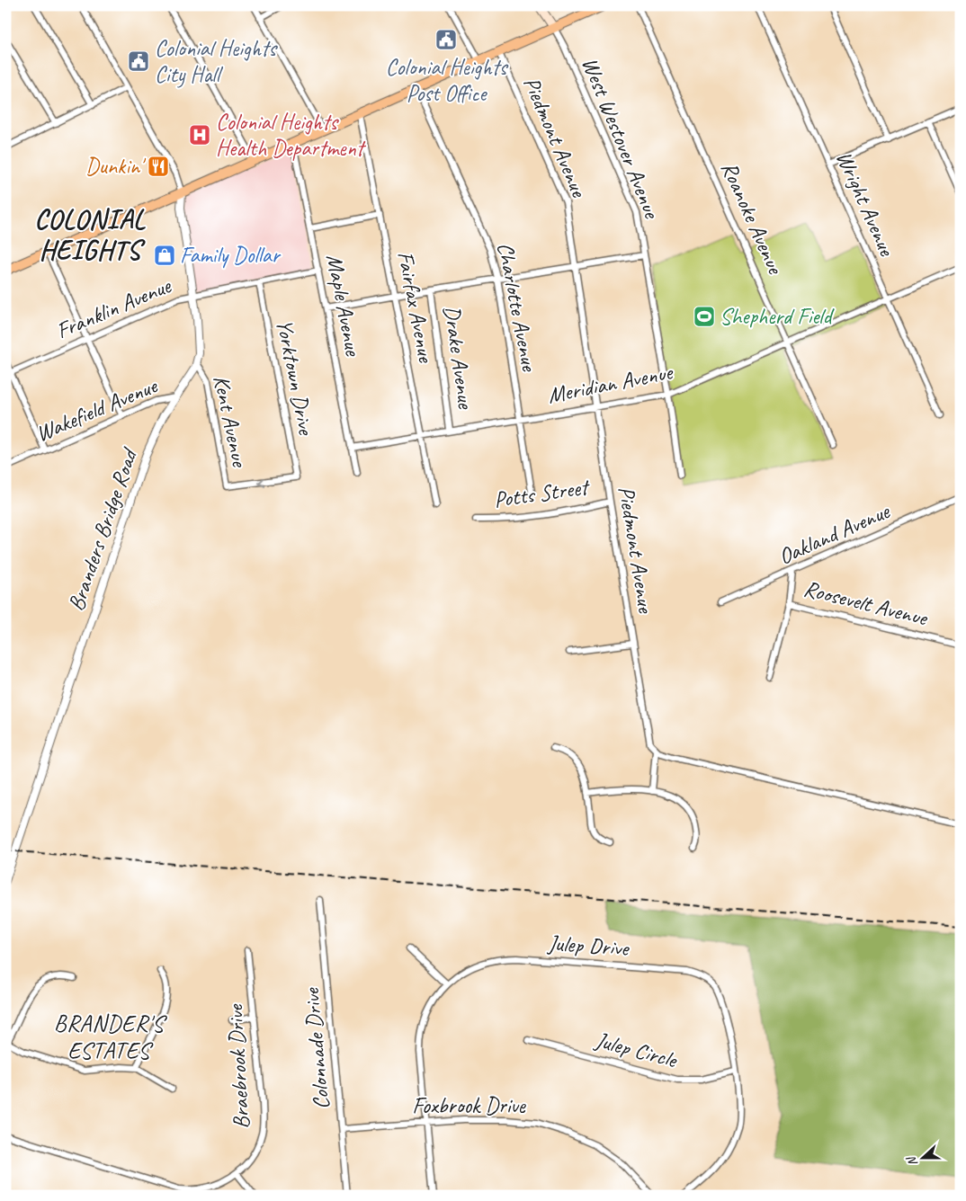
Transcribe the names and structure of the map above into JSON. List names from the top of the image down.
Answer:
{
  "streets": {
    "street": [
      "Piedmont Avenue",
      "West Westover Avenue",
      "Wright Avenue",
      "Roanoke Avenue",
      "Maple Avenue",
      "Fairfax Avenue",
      "Charlotte Avenue",
      "Franklin Avenue",
      "Drake Avenue",
      "Yorktown Drive",
      "Meridian Avenue",
      "Wakefield Avenue",
      "Kent Avenue",
      "Potts Street",
      "Branders Bridge Road",
      "Oakland Avenue",
      "Roosevelt Avenue",
      "Julep Drive",
      "Colonnade Drive",
      "Julep Circle",
      "Braebrook Drive",
      "Foxbrook Drive"
    ]
  },
  "crossings": [
    ["Piedmont Avenue", "Meridian Avenue"],
    ["Piedmont Avenue", "Potts Street"],
    ["West Westover Avenue", "Meridian Avenue"],
    ["Wright Avenue", "Meridian Avenue"],
    ["Roanoke Avenue", "Meridian Avenue"],
    ["Maple Avenue", "Franklin Avenue"],
    ["Maple Avenue", "Meridian Avenue"],
    ["Fairfax Avenue", "Meridian Avenue"],
    ["Charlotte Avenue", "Meridian Avenue"],
    ["Franklin Avenue", "Yorktown Drive"],
    ["Franklin Avenue", "Branders Bridge Road"],
    ["Drake Avenue", "Meridian Avenue"],
    ["Yorktown Drive", "Kent Avenue"],
    ["Wakefield Avenue", "Branders Bridge Road"],
    ["Kent Avenue", "Branders Bridge Road"],
    ["Julep Drive", "Julep Circle"],
    ["Julep Drive", "Foxbrook Drive"],
    ["Colonnade Drive", "Foxbrook Drive"]
  ],
  "districts": ["COLONIAL HEIGHTS", "BRANDER'S ESTATES"],
  "places": {
    "public building": ["Colonial Heights Post Office", "Colonial Heights City Hall"],
    "hospital": ["Colonial Heights Health Department"],
    "restaurant": ["Dunkin'"],
    "shop": ["Family Dollar"],
    "sports": ["Shepherd Field"]
  },
  "north": "left"
}
